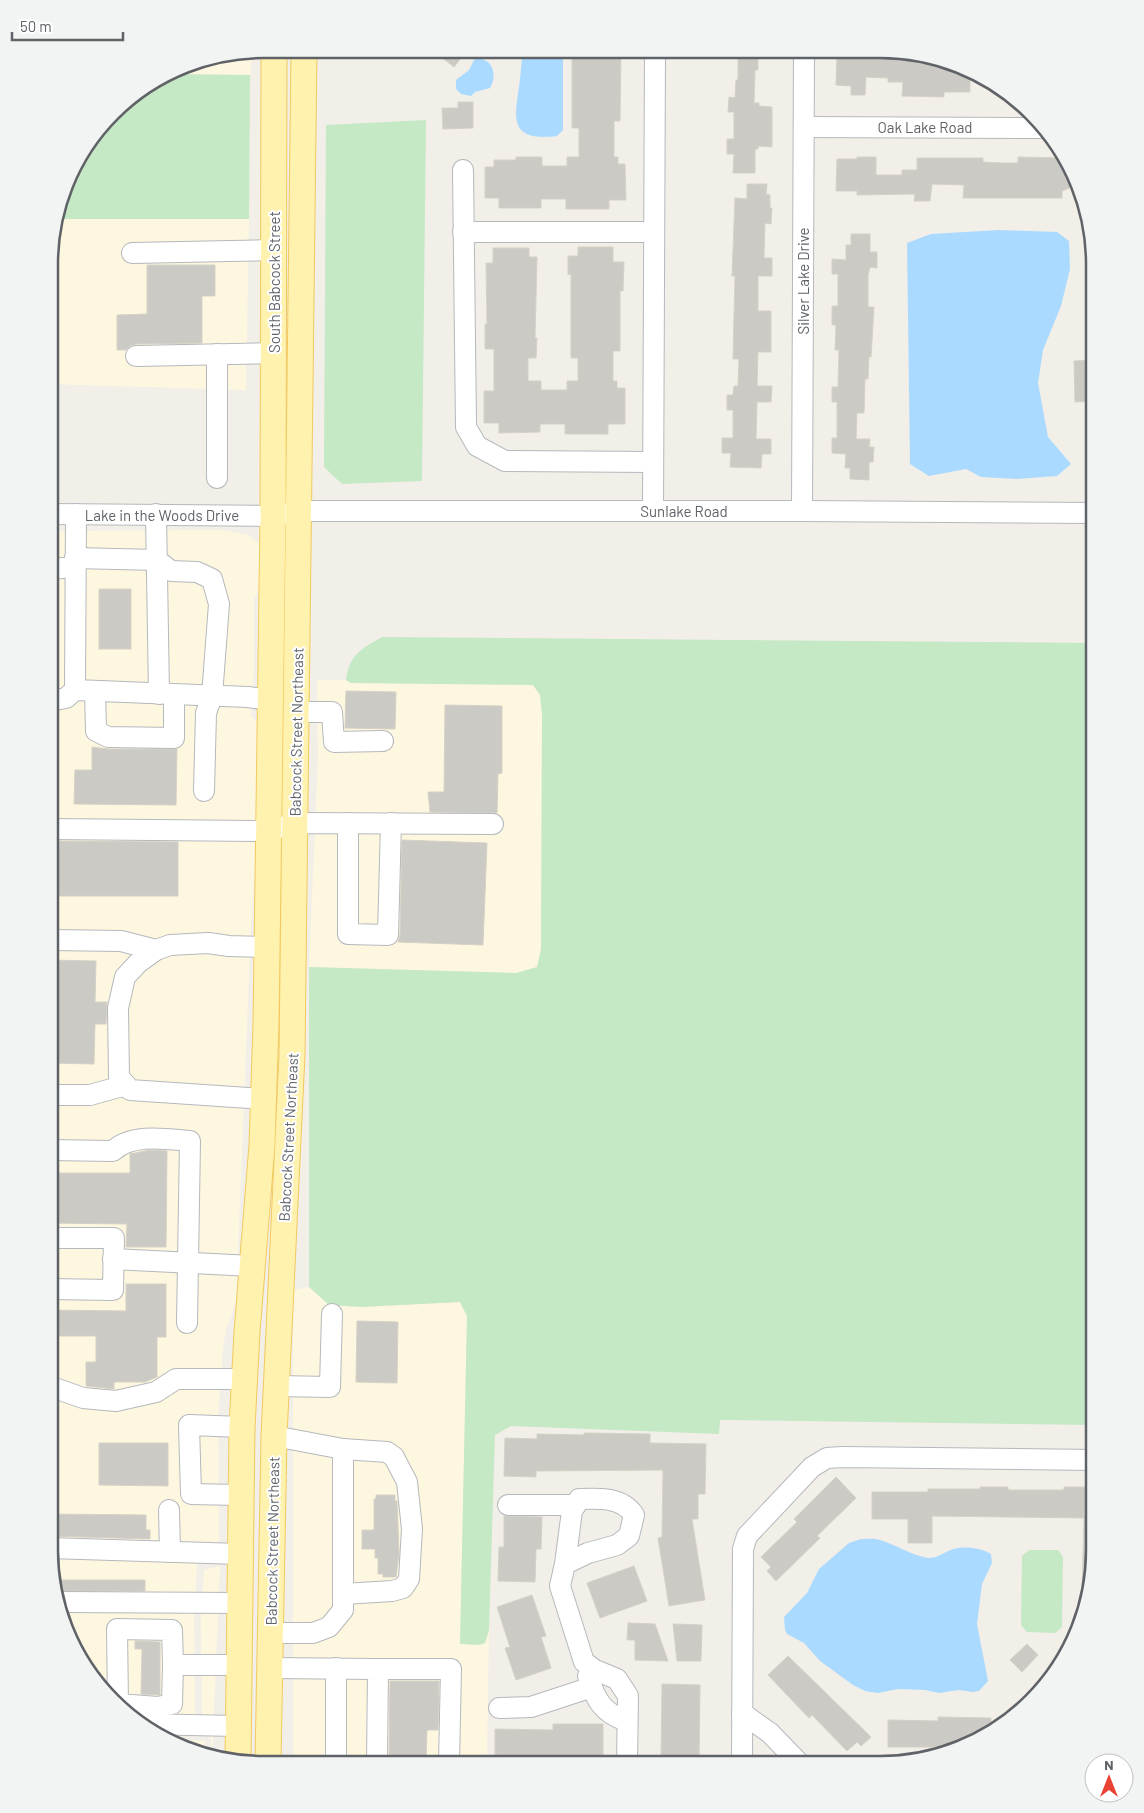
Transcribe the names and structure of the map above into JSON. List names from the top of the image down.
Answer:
{
  "streets": {
    "main road": ["South Babcock Street", "Babcock Street Northeast"],
    "street": [
      "Oak Lake Road",
      "Silver Lake Drive",
      "Sunlake Road",
      "Lake in the Woods Drive"
    ]
  },
  "crossings": [
    ["Oak Lake Road", "Silver Lake Drive"],
    ["Silver Lake Drive", "Sunlake Road"],
    ["South Babcock Street", "Sunlake Road"],
    ["South Babcock Street", "Lake in the Woods Drive"],
    ["South Babcock Street", "Babcock Street Northeast"],
    ["Sunlake Road", "Lake in the Woods Drive"],
    ["Sunlake Road", "Babcock Street Northeast"],
    ["Lake in the Woods Drive", "Babcock Street Northeast"]
  ],
  "scale_bar": "50 m",
  "north": "top"
}
